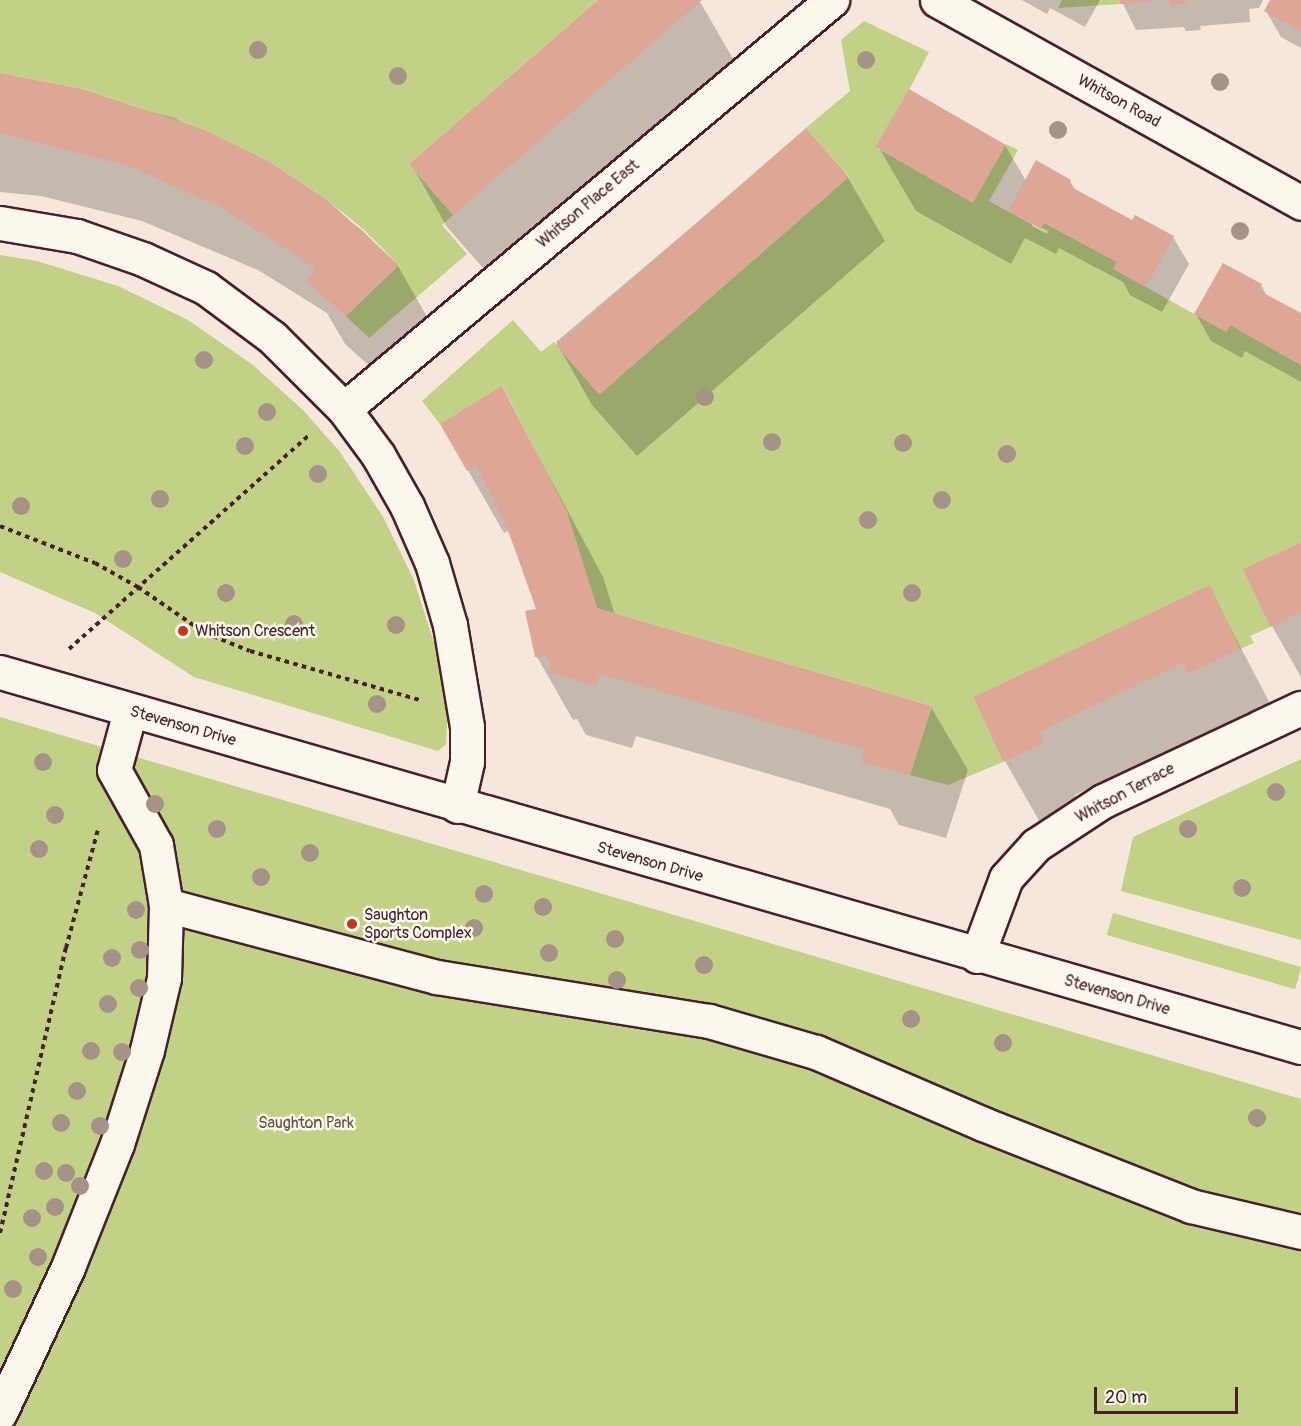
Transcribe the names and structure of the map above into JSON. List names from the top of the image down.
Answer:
{
  "streets": {
    "street": [
      "Whitson Road",
      "Whitson Place East",
      "Stevenson Drive",
      "Whitson Terrace"
    ]
  },
  "crossings": [
    ["Stevenson Drive", "Whitson Terrace"]
  ],
  "parks": ["Saughton Park"],
  "places": ["Whitson Crescent", "Saughton Sports Complex"],
  "scale_bar": "20 m"
}
